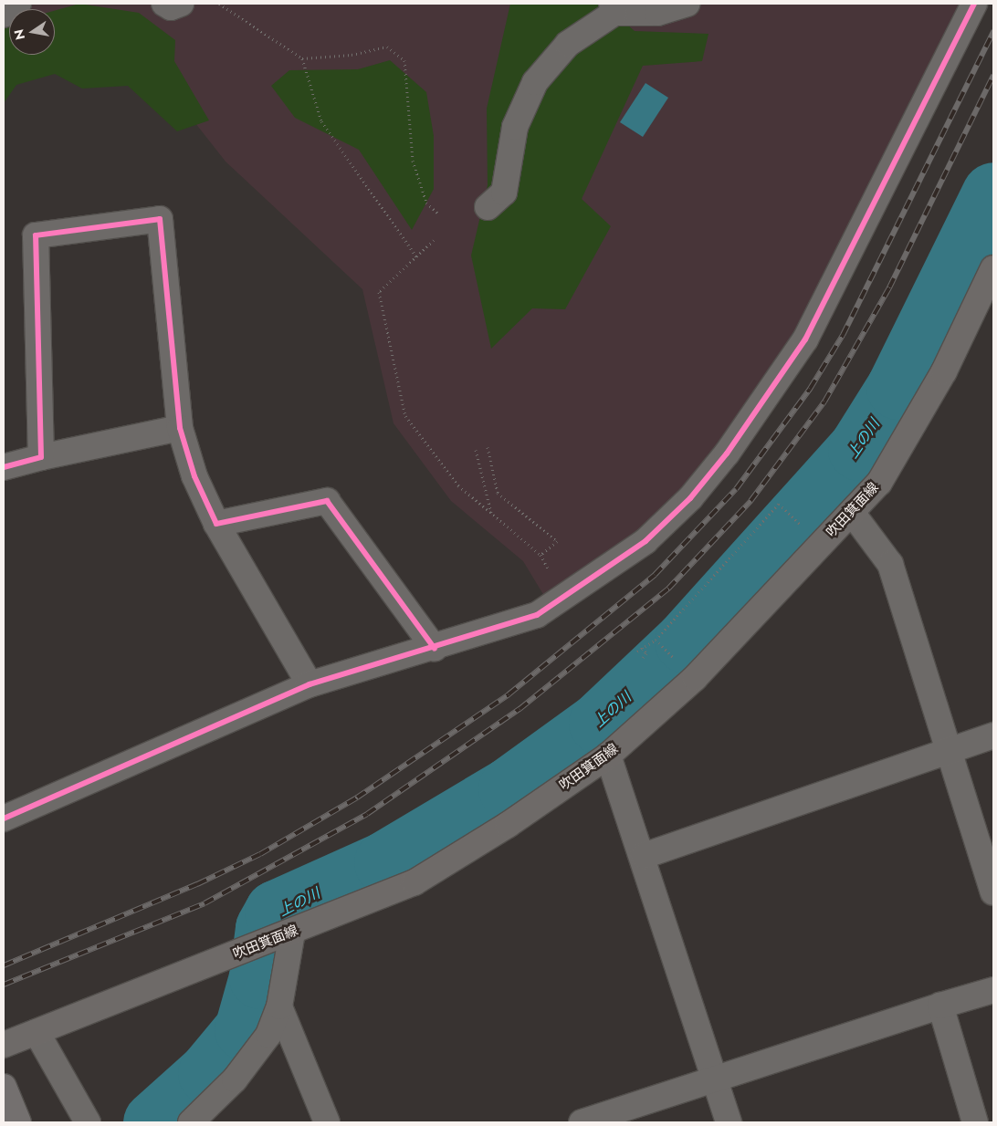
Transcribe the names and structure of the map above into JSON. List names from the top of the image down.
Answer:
{
  "streets": {
    "main road": ["吹田箕面線"]
  },
  "water": ["上の川"],
  "north": "left"
}
